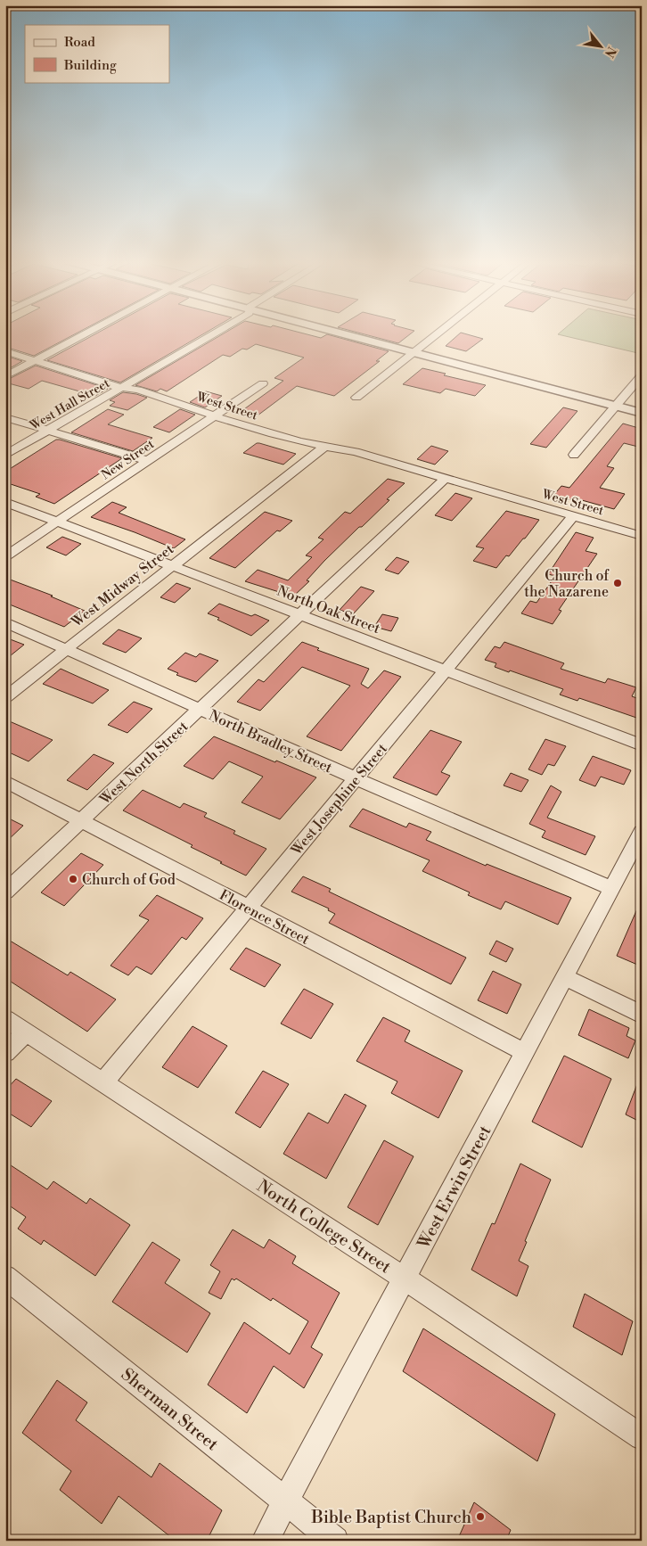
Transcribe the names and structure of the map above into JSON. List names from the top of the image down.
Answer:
{
  "streets": {
    "street": [
      "West Hall Street",
      "West Street",
      "New Street",
      "West Midway Street",
      "North Oak Street",
      "North Bradley Street",
      "West North Street",
      "West Josephine Street",
      "Florence Street",
      "West Erwin Street",
      "North College Street",
      "Sherman Street"
    ]
  },
  "crossings": [
    ["West Hall Street", "West Street"],
    ["West Street", "New Street"],
    ["West Street", "West Midway Street"],
    ["West Street", "West North Street"],
    ["West Street", "West Josephine Street"],
    ["New Street", "North Oak Street"],
    ["West Midway Street", "North Oak Street"],
    ["West Midway Street", "North Bradley Street"],
    ["North Oak Street", "West North Street"],
    ["North Oak Street", "West Josephine Street"],
    ["North Bradley Street", "West North Street"],
    ["North Bradley Street", "West Josephine Street"],
    ["North Bradley Street", "West Erwin Street"],
    ["West North Street", "Florence Street"],
    ["West Josephine Street", "Florence Street"],
    ["West Josephine Street", "North College Street"],
    ["Florence Street", "West Erwin Street"],
    ["West Erwin Street", "North College Street"],
    ["West Erwin Street", "Sherman Street"]
  ],
  "places": ["Church of the Nazarene", "Church of God", "Bible Baptist Church"],
  "legend": ["Road", "Building"],
  "north": "bottom right"
}
